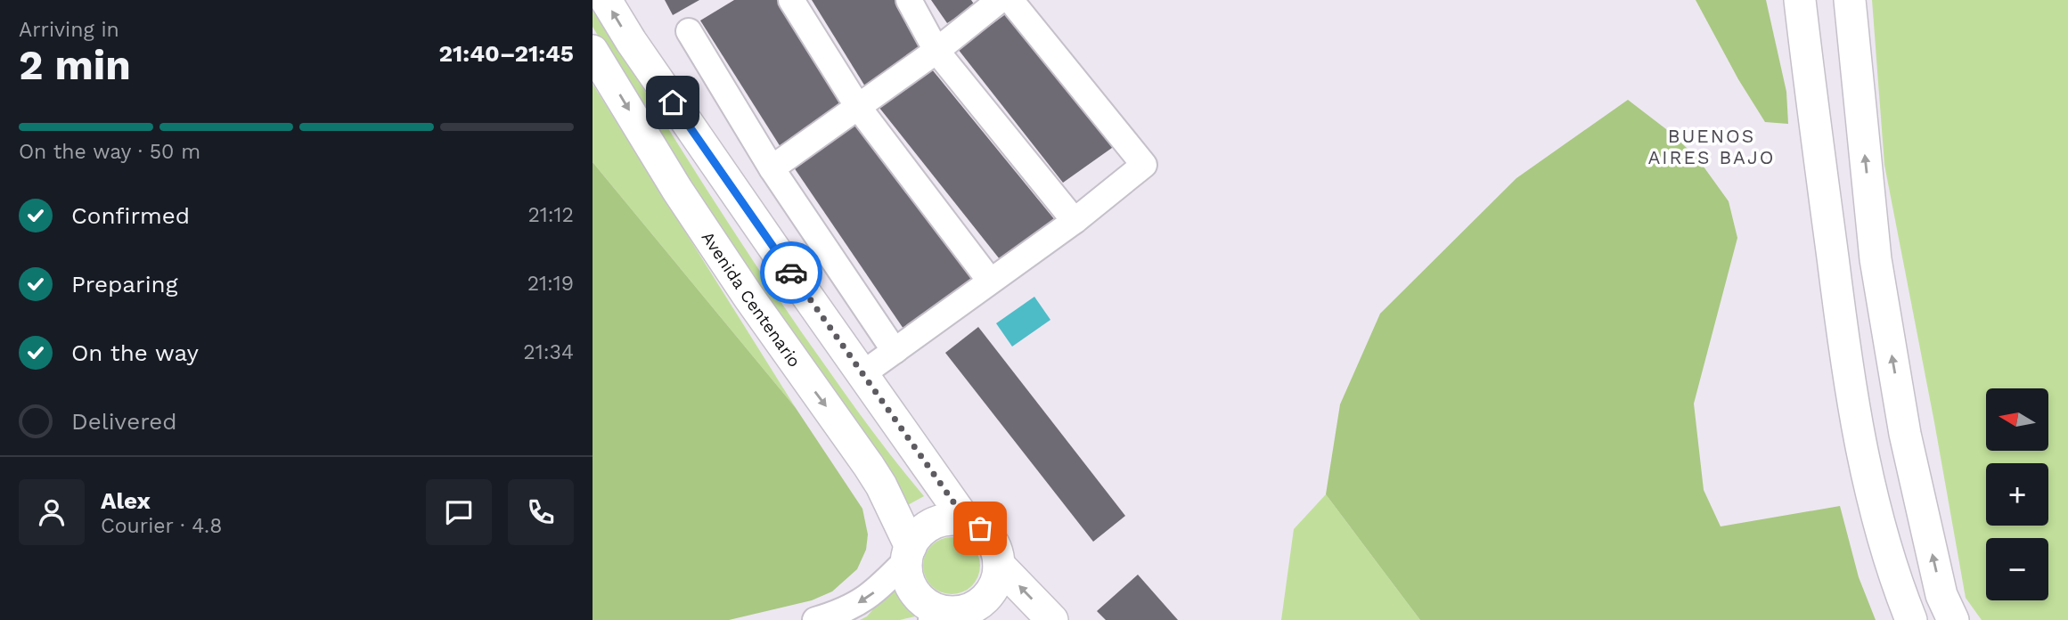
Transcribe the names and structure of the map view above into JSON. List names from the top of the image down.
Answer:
{
  "streets": {
    "main road": ["Avenida Centenario"]
  },
  "districts": ["BUENOS AIRES BAJO"],
  "north": "left",
  "page": {
    "heading": ["2 min", "Arriving in", "21:40–21:45"],
    "panel": ["Alex", "Courier · 4.8"],
    "bar": "On the way · 50 m",
    "list": [
      ["Confirmed", "21:12"],
      ["Preparing", "21:19"],
      ["On the way", "21:34"],
      "Delivered"
    ],
    "map_buttons": ["+", "−"]
  }
}
